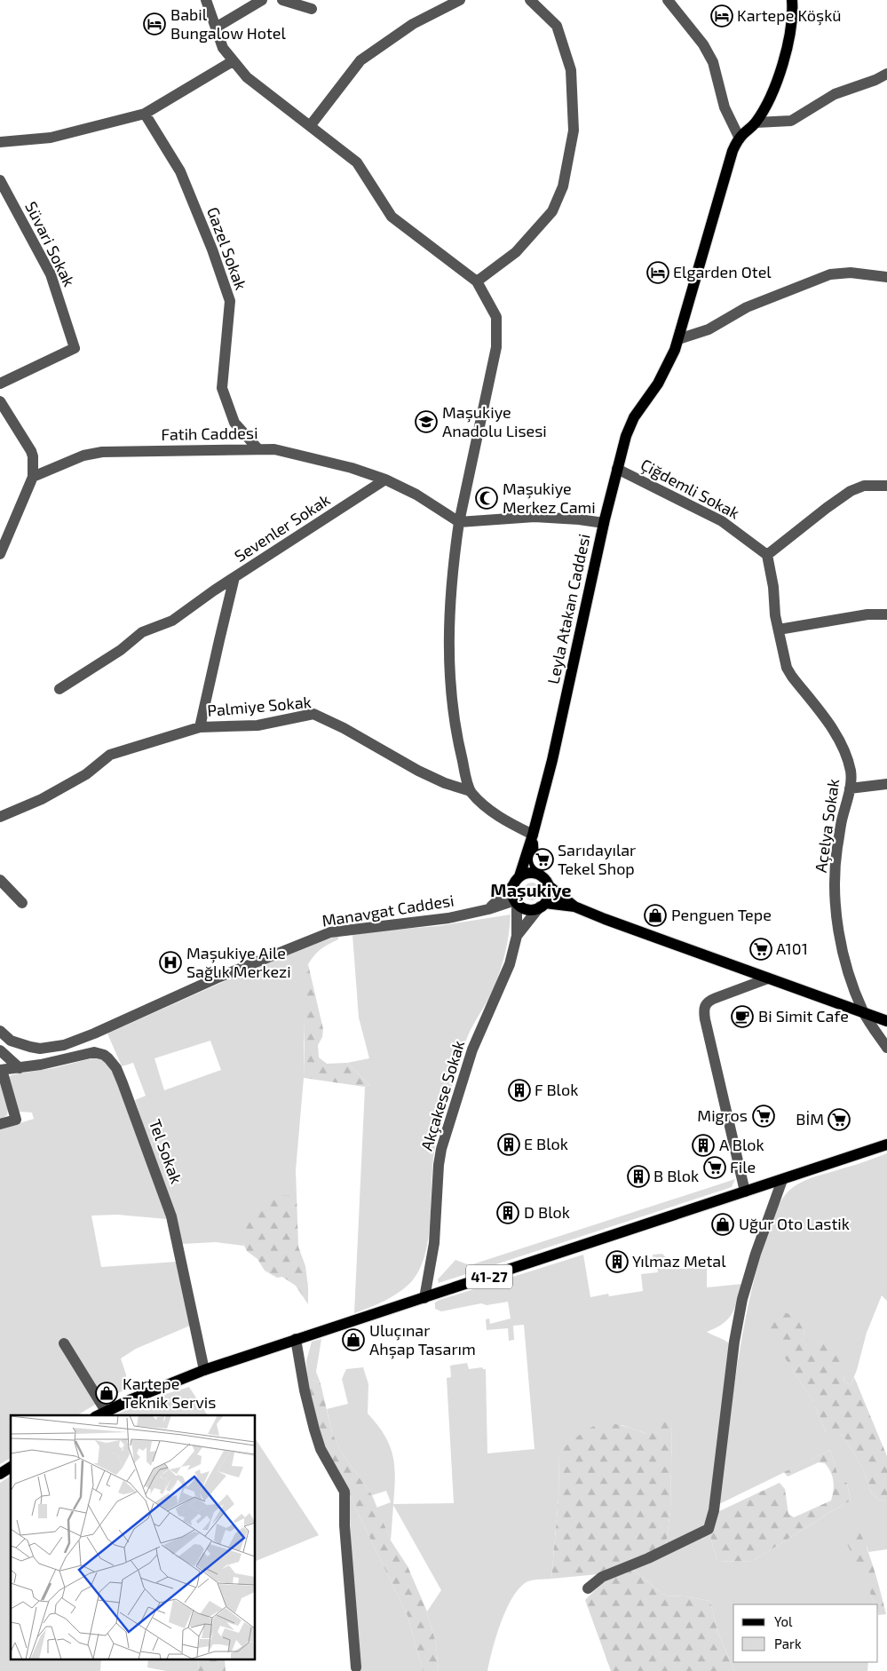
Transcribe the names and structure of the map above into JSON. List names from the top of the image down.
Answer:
{
  "streets": {
    "main road": ["Leyla Atakan Caddesi", "41-27"],
    "street": [
      "Süvari Sokak",
      "Gazel Sokak",
      "Fatih Caddesi",
      "Çiğdemli Sokak",
      "Sevenler Sokak",
      "Palmiye Sokak",
      "Açelya Sokak",
      "Manavgat Caddesi",
      "Akçakese Sokak",
      "Tel Sokak"
    ]
  },
  "crossings": [
    ["Gazel Sokak", "Fatih Caddesi"],
    ["Fatih Caddesi", "Sevenler Sokak"],
    ["Çiğdemli Sokak", "Leyla Atakan Caddesi"],
    ["Çiğdemli Sokak", "Açelya Sokak"],
    ["Sevenler Sokak", "Palmiye Sokak"],
    ["Akçakese Sokak", "41-27"],
    ["Tel Sokak", "41-27"]
  ],
  "districts": ["Maşukiye"],
  "places": {
    "hotel": ["Kartepe Köşkü", "Babil Bungalow Hotel", "Elgarden Otel"],
    "school or university": ["Maşukiye Anadolu Lisesi"],
    "mosque": ["Maşukiye Merkez Cami"],
    "supermarket": [
      "Sarıdayılar Tekel Shop",
      "A101",
      "Migros",
      "BİM",
      "File"
    ],
    "shop": [
      "Penguen Tepe",
      "Uğur Oto Lastik",
      "Uluçınar Ahşap Tasarım",
      "Kartepe Teknik Servis"
    ],
    "hospital": ["Maşukiye Aile Sağlık Merkezi"],
    "cafe": ["Bi Simit Cafe"],
    "building": [
      "F Blok",
      "E Blok",
      "A Blok",
      "B Blok",
      "D Blok",
      "Yılmaz Metal"
    ]
  },
  "legend": ["Yol", "Park"]
}
